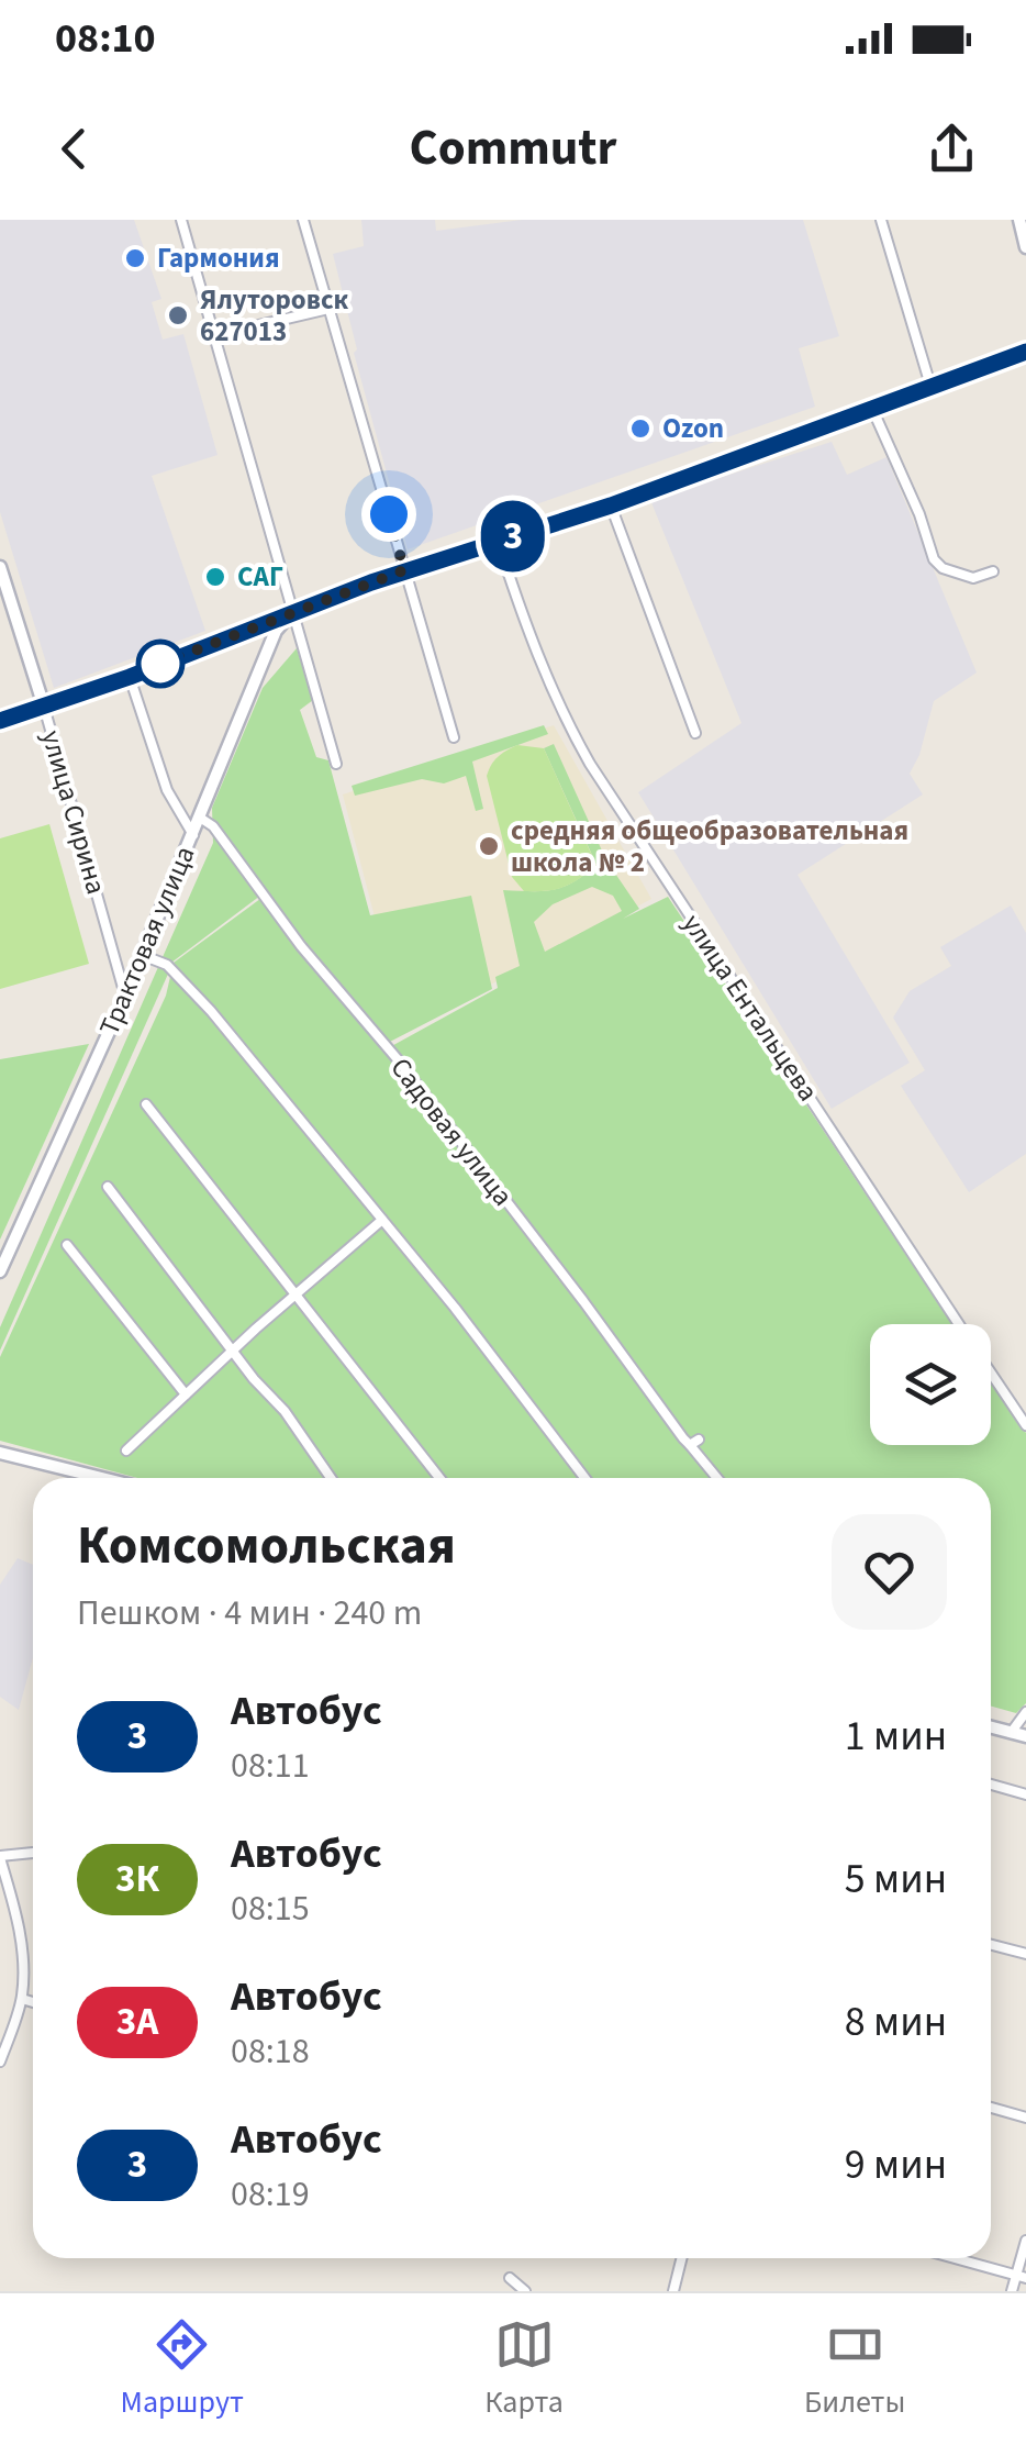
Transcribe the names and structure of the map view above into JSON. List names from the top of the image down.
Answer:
{
  "streets": {
    "street": [
      "улица Сирина",
      "Трактовая улица",
      "улица Ентальцева",
      "Садовая улица"
    ]
  },
  "crossings": [
    ["улица Сирина", "Трактовая улица"],
    ["Трактовая улица", "Садовая улица"]
  ],
  "places": [
    "Гармония",
    "Ялуторовск 627013",
    "Ozon",
    "САГ",
    "средняя общеобразовательная школа № 2"
  ],
  "lines": ["bus line 3"],
  "page": {
    "status": "08:10",
    "header": "Commutr",
    "on_map": "3",
    "heading": ["Комсомольская", "Пешком · 4 мин · 240 m"],
    "list": [
      {
        "mark": "3",
        "name": "Автобус",
        "note": "08:11",
        "value": "1 мин"
      },
      {
        "mark": "3К",
        "name": "Автобус",
        "note": "08:15",
        "value": "5 мин"
      },
      {
        "mark": "3А",
        "name": "Автобус",
        "note": "08:18",
        "value": "8 мин"
      },
      {
        "mark": "3",
        "name": "Автобус",
        "note": "08:19",
        "value": "9 мин"
      }
    ],
    "tabs": ["Маршрут", "Карта", "Билеты"]
  }
}
